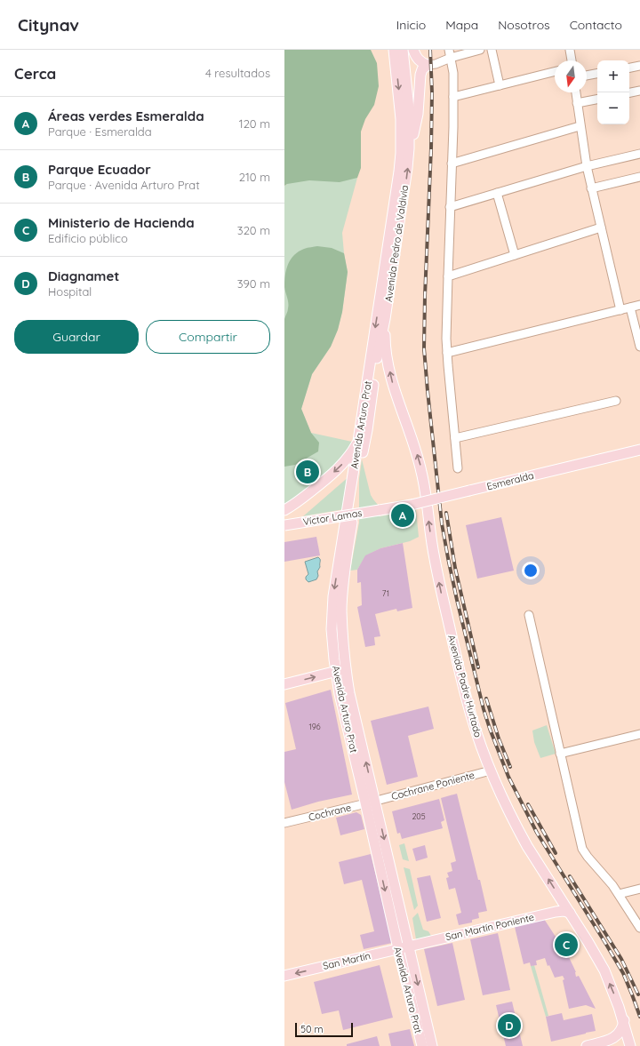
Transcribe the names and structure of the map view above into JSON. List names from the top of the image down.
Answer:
{
  "streets": {
    "main road": [
      "Avenida Pedro de Valdivia",
      "Avenida Arturo Prat",
      "Esmeralda",
      "Víctor Lamas",
      "Avenida Padre Hurtado",
      "San Martín Poniente",
      "San Martín"
    ],
    "street": ["Cochrane Poniente", "Cochrane"]
  },
  "crossings": [
    ["Avenida Pedro de Valdivia", "Avenida Arturo Prat"],
    ["Avenida Pedro de Valdivia", "Avenida Padre Hurtado"],
    ["Avenida Arturo Prat", "Cochrane Poniente"],
    ["Avenida Arturo Prat", "Cochrane"],
    ["Avenida Arturo Prat", "San Martín Poniente"],
    ["Avenida Arturo Prat", "San Martín"],
    ["Esmeralda", "Víctor Lamas"],
    ["Avenida Padre Hurtado", "Cochrane Poniente"],
    ["Avenida Padre Hurtado", "San Martín Poniente"],
    ["Cochrane Poniente", "Cochrane"],
    ["San Martín Poniente", "San Martín"]
  ],
  "one_way": ["Avenida Arturo Prat", "Avenida Padre Hurtado", "San Martín"],
  "house_numbers": ["71", "196", "205"],
  "scale_bar": "50 m",
  "north": "bottom",
  "page": {
    "header": "Citynav",
    "nav": [
      "Inicio",
      "Mapa",
      "Nosotros",
      "Contacto"
    ],
    "heading": ["Cerca", "4 resultados"],
    "map_buttons": ["+", "−"],
    "list": [
      {
        "mark": "A",
        "name": "Áreas verdes Esmeralda",
        "note": "Parque · Esmeralda",
        "value": "120 m"
      },
      {
        "mark": "B",
        "name": "Parque Ecuador",
        "note": "Parque · Avenida Arturo Prat",
        "value": "210 m"
      },
      {
        "mark": "C",
        "name": "Ministerio de Hacienda",
        "note": "Edificio público",
        "value": "320 m"
      },
      {
        "mark": "D",
        "name": "Diagnamet",
        "note": "Hospital",
        "value": "390 m"
      }
    ],
    "buttons": ["Guardar", "Compartir"],
    "pins": [
      "B",
      "A",
      "C",
      "D"
    ],
    "scale": "50 m"
  }
}
